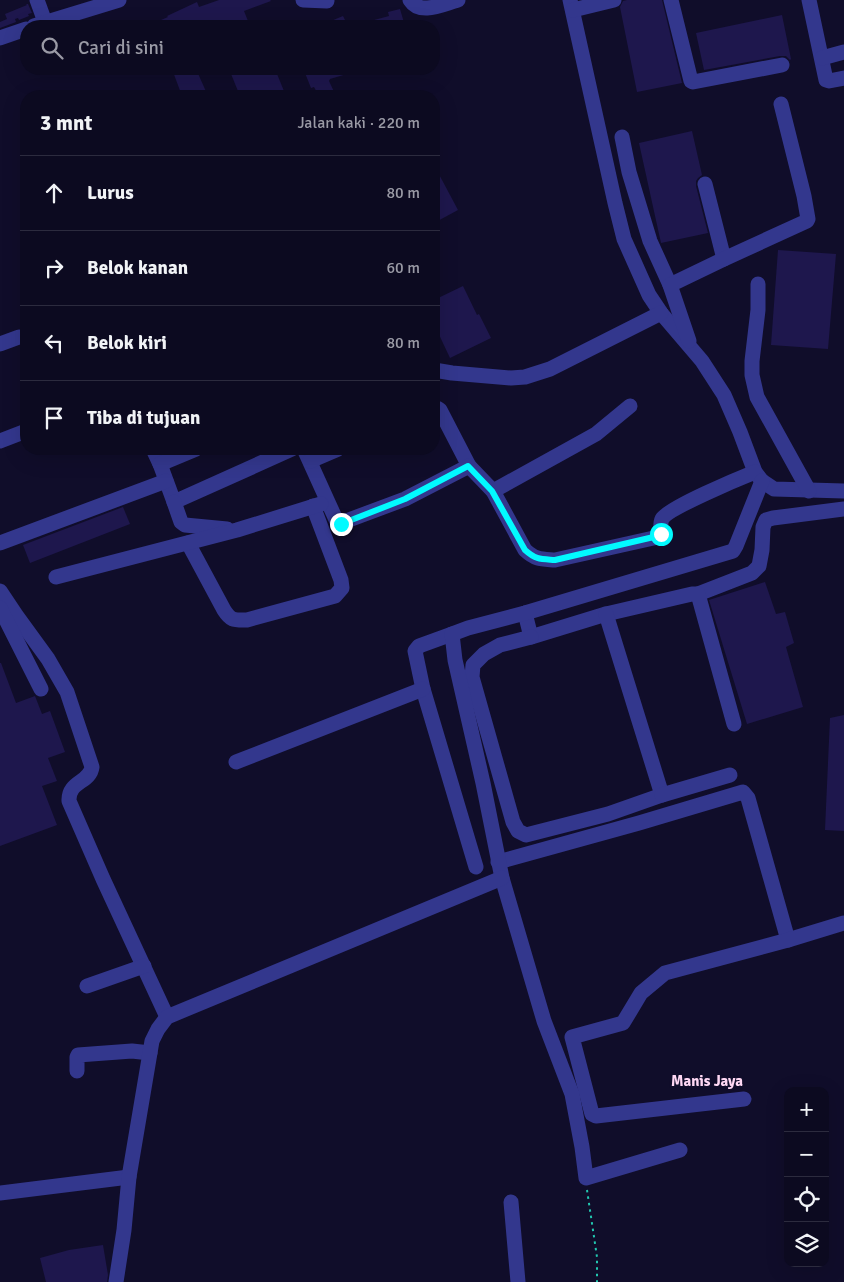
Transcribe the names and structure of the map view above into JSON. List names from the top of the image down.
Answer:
{
  "districts": ["Manis Jaya"],
  "page": {
    "search": "Cari di sini",
    "heading": ["3 mnt", "Jalan kaki · 220 m"],
    "list": [
      ["Lurus", "80 m"],
      ["Belok kanan", "60 m"],
      ["Belok kiri", "80 m"],
      "Tiba di tujuan"
    ],
    "map_buttons": ["+", "−"]
  }
}
